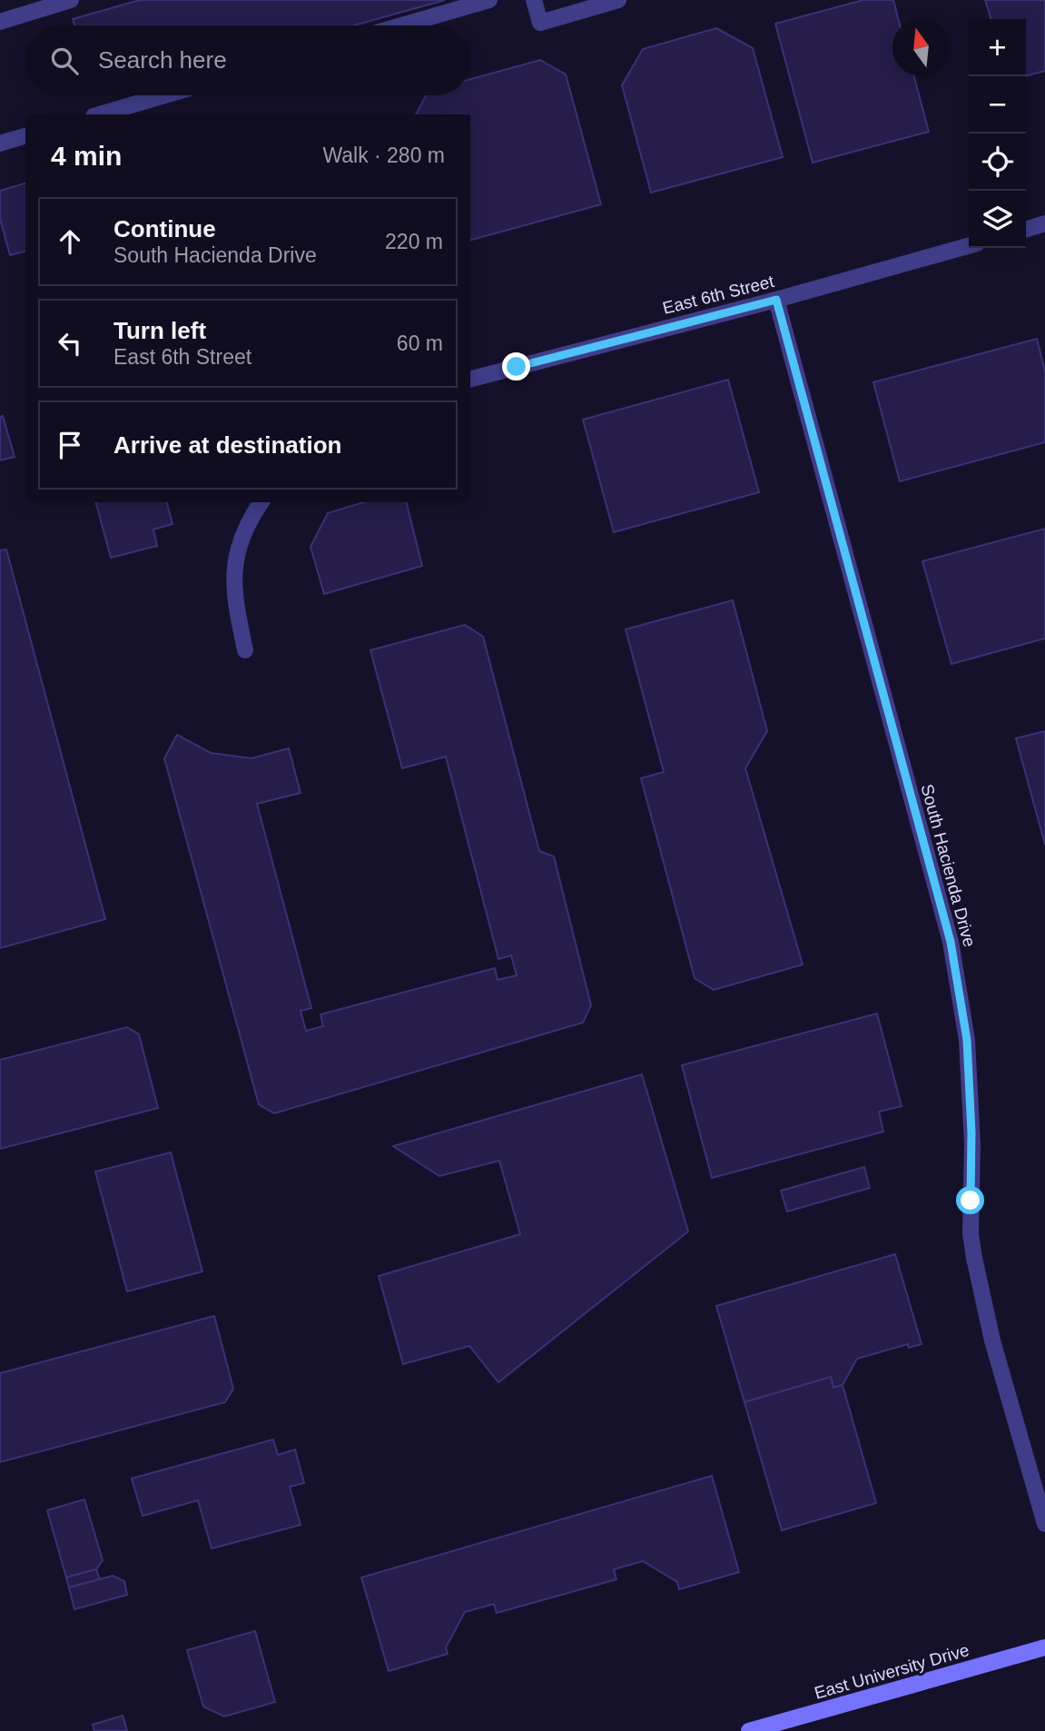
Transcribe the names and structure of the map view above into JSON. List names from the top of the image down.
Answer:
{
  "streets": {
    "main road": ["East University Drive"],
    "street": ["East 6th Street", "South Hacienda Drive"]
  },
  "crossings": [
    ["East 6th Street", "South Hacienda Drive"]
  ],
  "north": "top",
  "page": {
    "map_buttons": ["+", "−"],
    "search": "Search here",
    "heading": ["4 min", "Walk · 280 m"],
    "list": [
      ["Continue", "South Hacienda Drive", "220 m"],
      ["Turn left", "East 6th Street", "60 m"],
      "Arrive at destination"
    ]
  }
}
